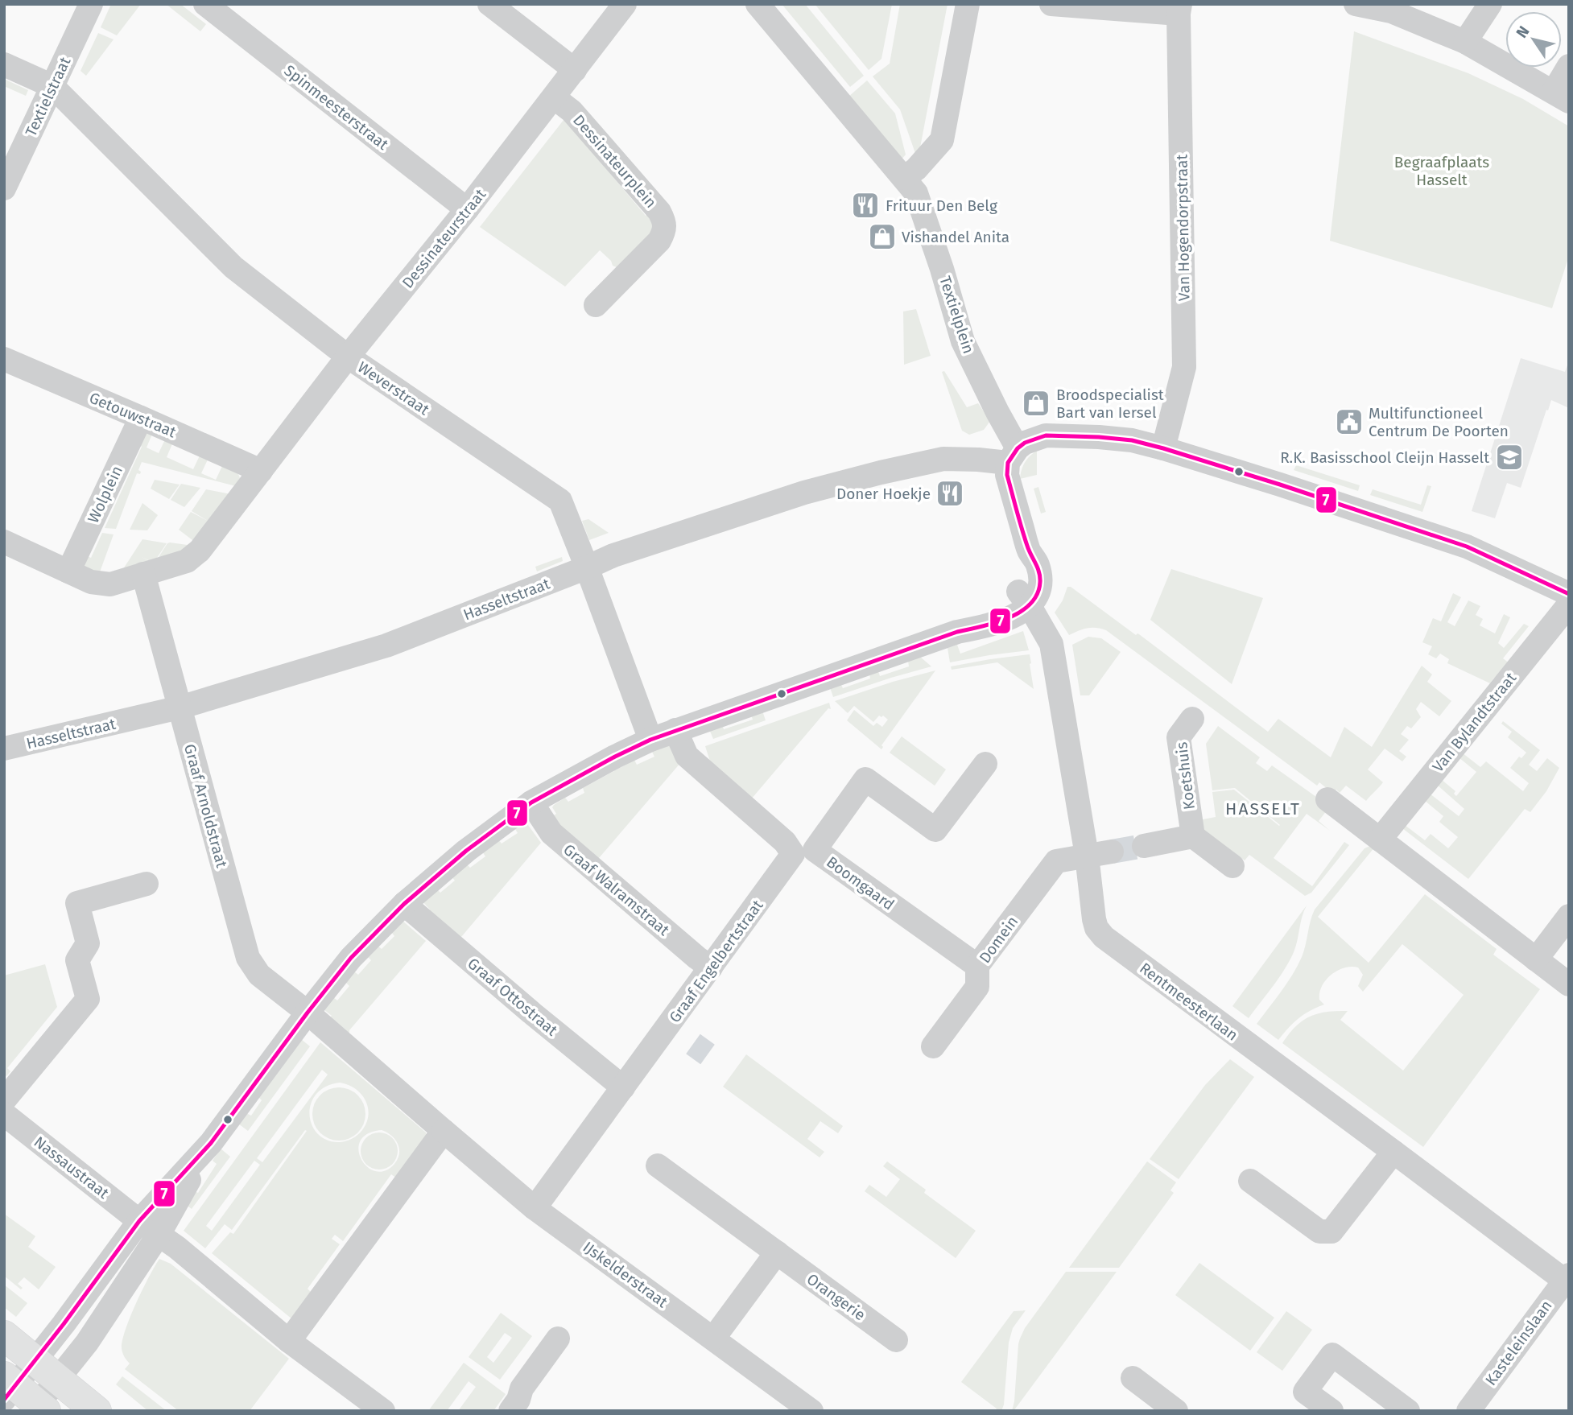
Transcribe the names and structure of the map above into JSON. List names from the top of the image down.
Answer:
{
  "streets": {
    "street": [
      "Textielstraat",
      "Spinmeesterstraat",
      "Dessinateurplein",
      "Van Hogendorpstraat",
      "Dessinateurstraat",
      "Textielplein",
      "Weverstraat",
      "Getouwstraat",
      "Wolplein",
      "Hasseltstraat",
      "Van Bylandtstraat",
      "Koetshuis",
      "Graaf Arnoldstraat",
      "Boomgaard",
      "Graaf Walramstraat",
      "Domein",
      "Graaf Engelbertstraat",
      "Graaf Ottostraat",
      "Rentmeesterlaan",
      "Nassaustraat",
      "IJskelderstraat",
      "Orangerie",
      "Kasteleinslaan"
    ]
  },
  "crossings": [
    ["Textielstraat", "Weverstraat"],
    ["Spinmeesterstraat", "Dessinateurstraat"],
    ["Dessinateurplein", "Dessinateurstraat"],
    ["Dessinateurstraat", "Weverstraat"],
    ["Dessinateurstraat", "Getouwstraat"],
    ["Textielplein", "Hasseltstraat"],
    ["Weverstraat", "Hasseltstraat"],
    ["Getouwstraat", "Wolplein"],
    ["Hasseltstraat", "Graaf Arnoldstraat"],
    ["Graaf Arnoldstraat", "IJskelderstraat"],
    ["Boomgaard", "Domein"],
    ["Graaf Walramstraat", "Graaf Engelbertstraat"],
    ["Domein", "Rentmeesterlaan"],
    ["Graaf Engelbertstraat", "Graaf Ottostraat"],
    ["Graaf Engelbertstraat", "IJskelderstraat"],
    ["Rentmeesterlaan", "Kasteleinslaan"]
  ],
  "districts": ["HASSELT"],
  "parks": ["Begraafplaats Hasselt"],
  "places": {
    "restaurant": ["Frituur Den Belg", "Doner Hoekje"],
    "shop": ["Vishandel Anita", "Broodspecialist Bart van Iersel"],
    "public building": ["Multifunctioneel Centrum De Poorten"],
    "school or university": ["R.K. Basisschool Cleijn Hasselt"]
  },
  "lines": ["transit line 7"],
  "north": "top left"
}
